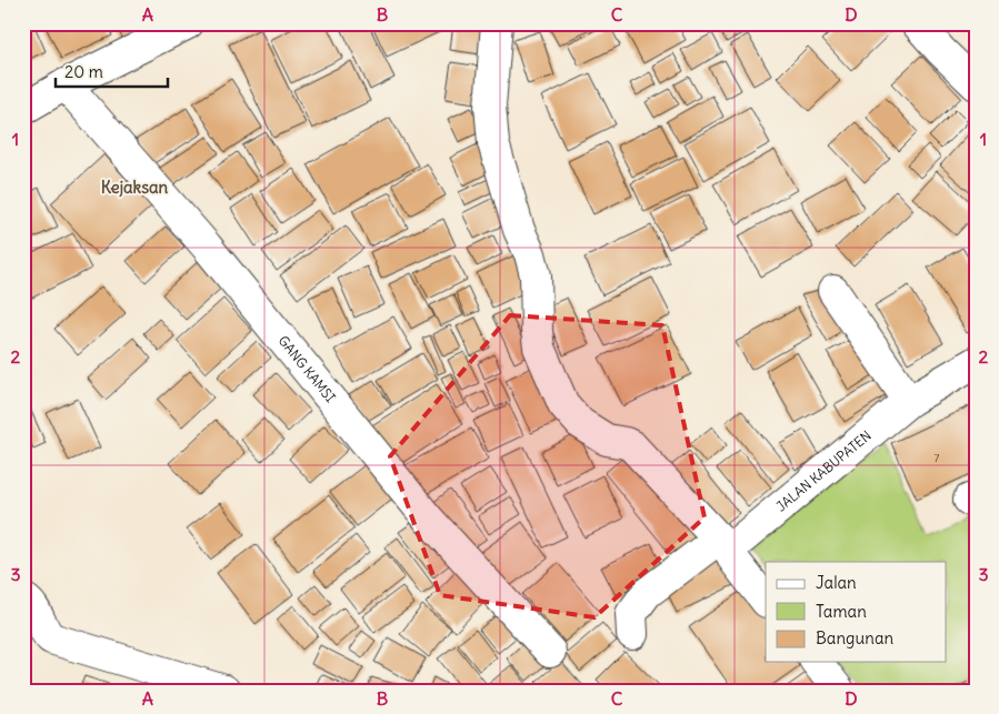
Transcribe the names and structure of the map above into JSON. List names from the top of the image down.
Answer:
{
  "streets": {
    "street": ["GANG KAMSI", "JALAN KABUPATEN"]
  },
  "districts": ["Kejaksan"],
  "house_numbers": ["7"],
  "legend": ["Jalan", "Taman", "Bangunan"],
  "scale_bar": "20 m",
  "grid": {
    "columns": [
      "A",
      "B",
      "C",
      "D"
    ],
    "rows": ["1", "2", "3"]
  }
}
